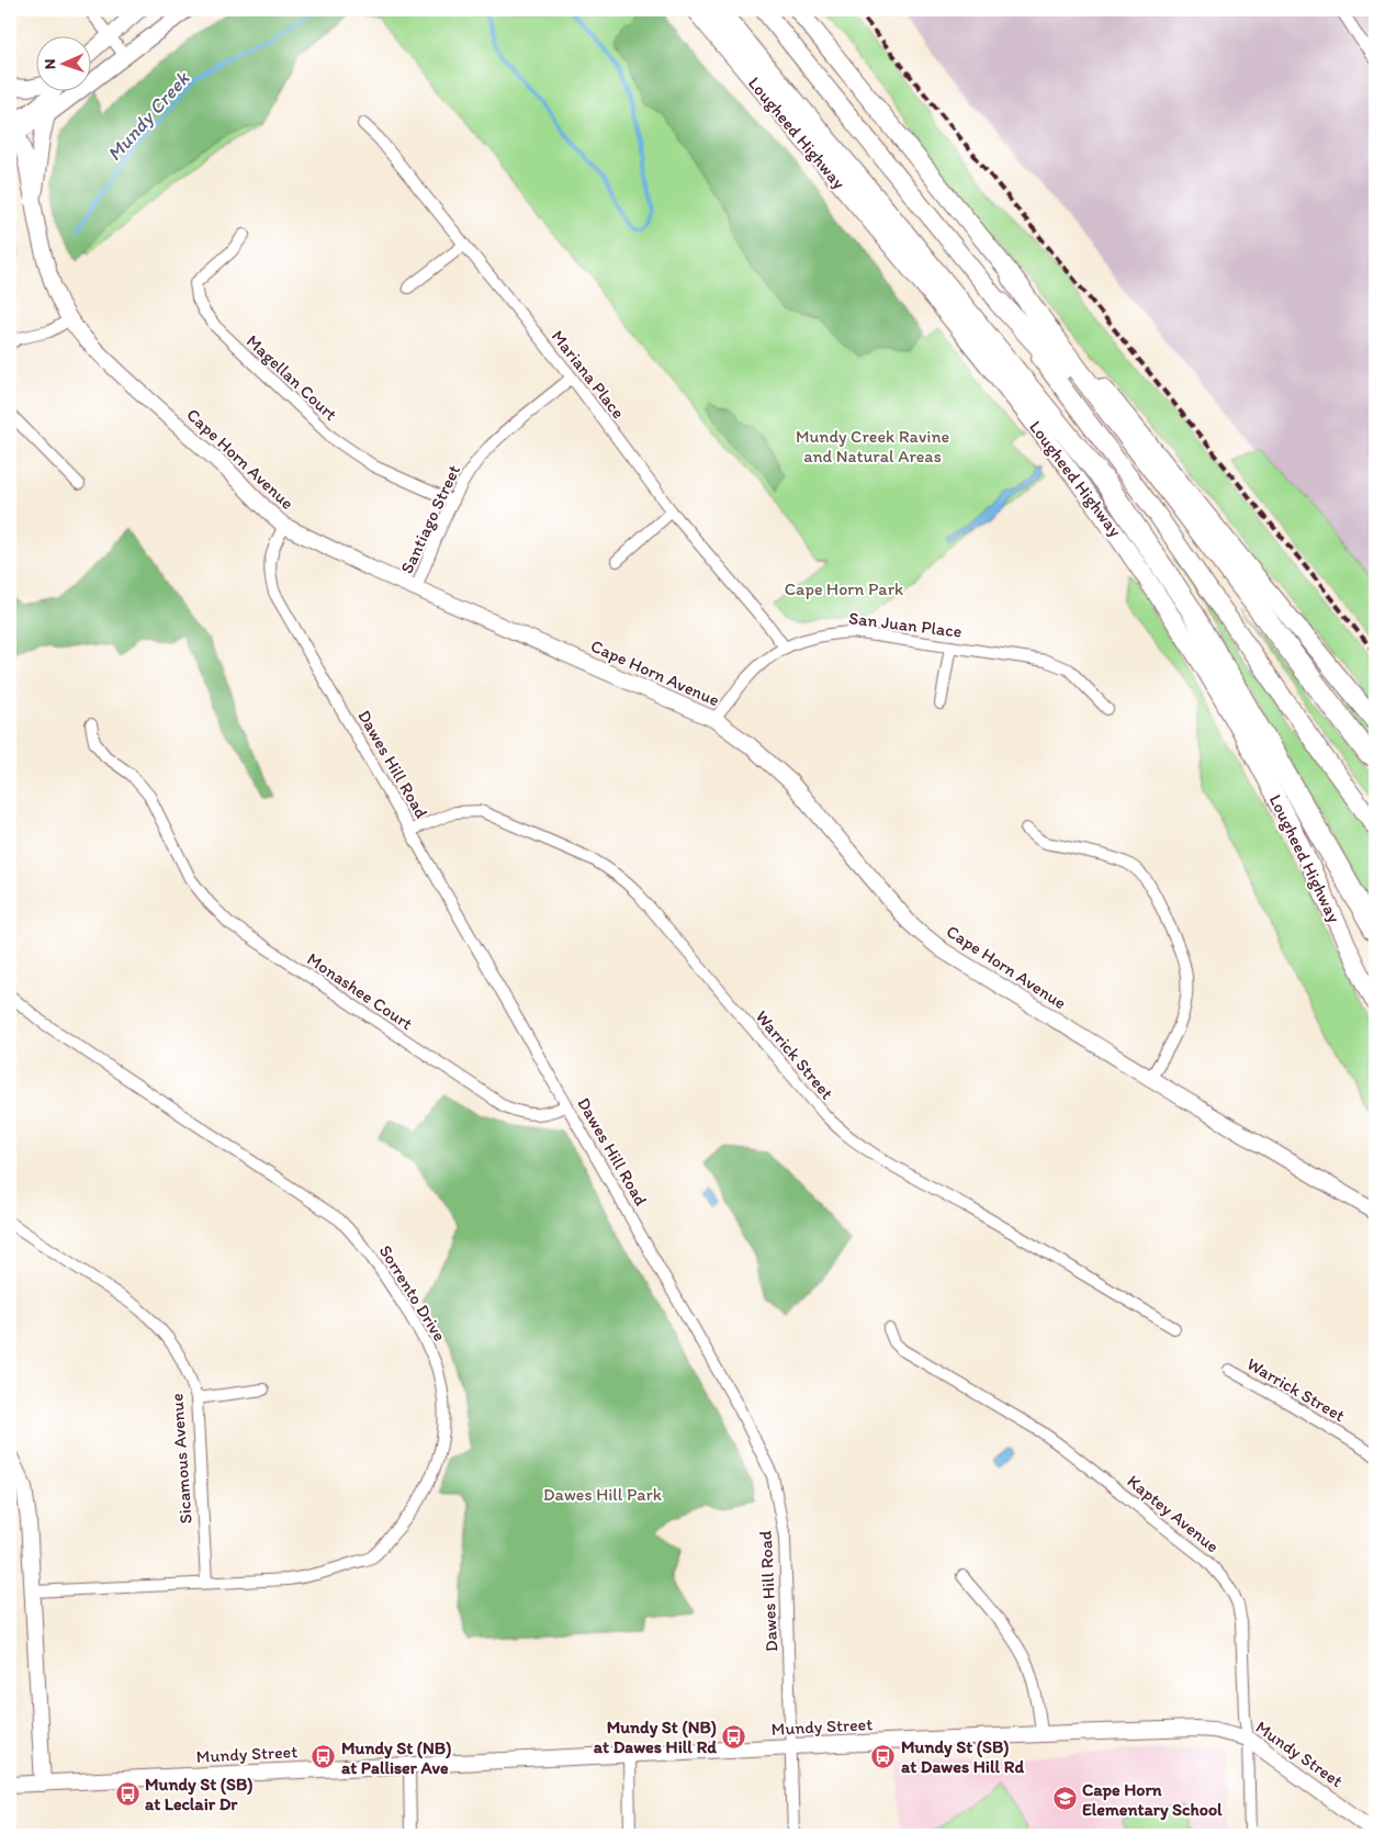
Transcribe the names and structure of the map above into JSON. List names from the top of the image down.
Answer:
{
  "streets": {
    "main road": ["Lougheed Highway"],
    "street": [
      "Mariana Place",
      "Magellan Court",
      "Cape Horn Avenue",
      "Santiago Street",
      "San Juan Place",
      "Dawes Hill Road",
      "Monashee Court",
      "Warrick Street",
      "Sorrento Drive",
      "Sicamous Avenue",
      "Kaptey Avenue",
      "Mundy Street"
    ]
  },
  "crossings": [
    ["Mariana Place", "Santiago Street"],
    ["Mariana Place", "San Juan Place"],
    ["Magellan Court", "Santiago Street"],
    ["Cape Horn Avenue", "Santiago Street"],
    ["Cape Horn Avenue", "San Juan Place"],
    ["Cape Horn Avenue", "Dawes Hill Road"],
    ["Dawes Hill Road", "Monashee Court"],
    ["Dawes Hill Road", "Warrick Street"],
    ["Dawes Hill Road", "Mundy Street"],
    ["Sorrento Drive", "Sicamous Avenue"],
    ["Kaptey Avenue", "Mundy Street"]
  ],
  "water": ["Mundy Creek"],
  "parks": ["Mundy Creek Ravine and Natural Areas", "Cape Horn Park", "Dawes Hill Park"],
  "places": {
    "bus stop": [
      "Mundy St (NB) at Dawes Hill Rd",
      "Mundy St (SB) at Dawes Hill Rd",
      "Mundy St (NB) at Palliser Ave",
      "Mundy St (SB) at Leclair Dr"
    ],
    "school or university": ["Cape Horn Elementary School"]
  },
  "north": "left"
}
